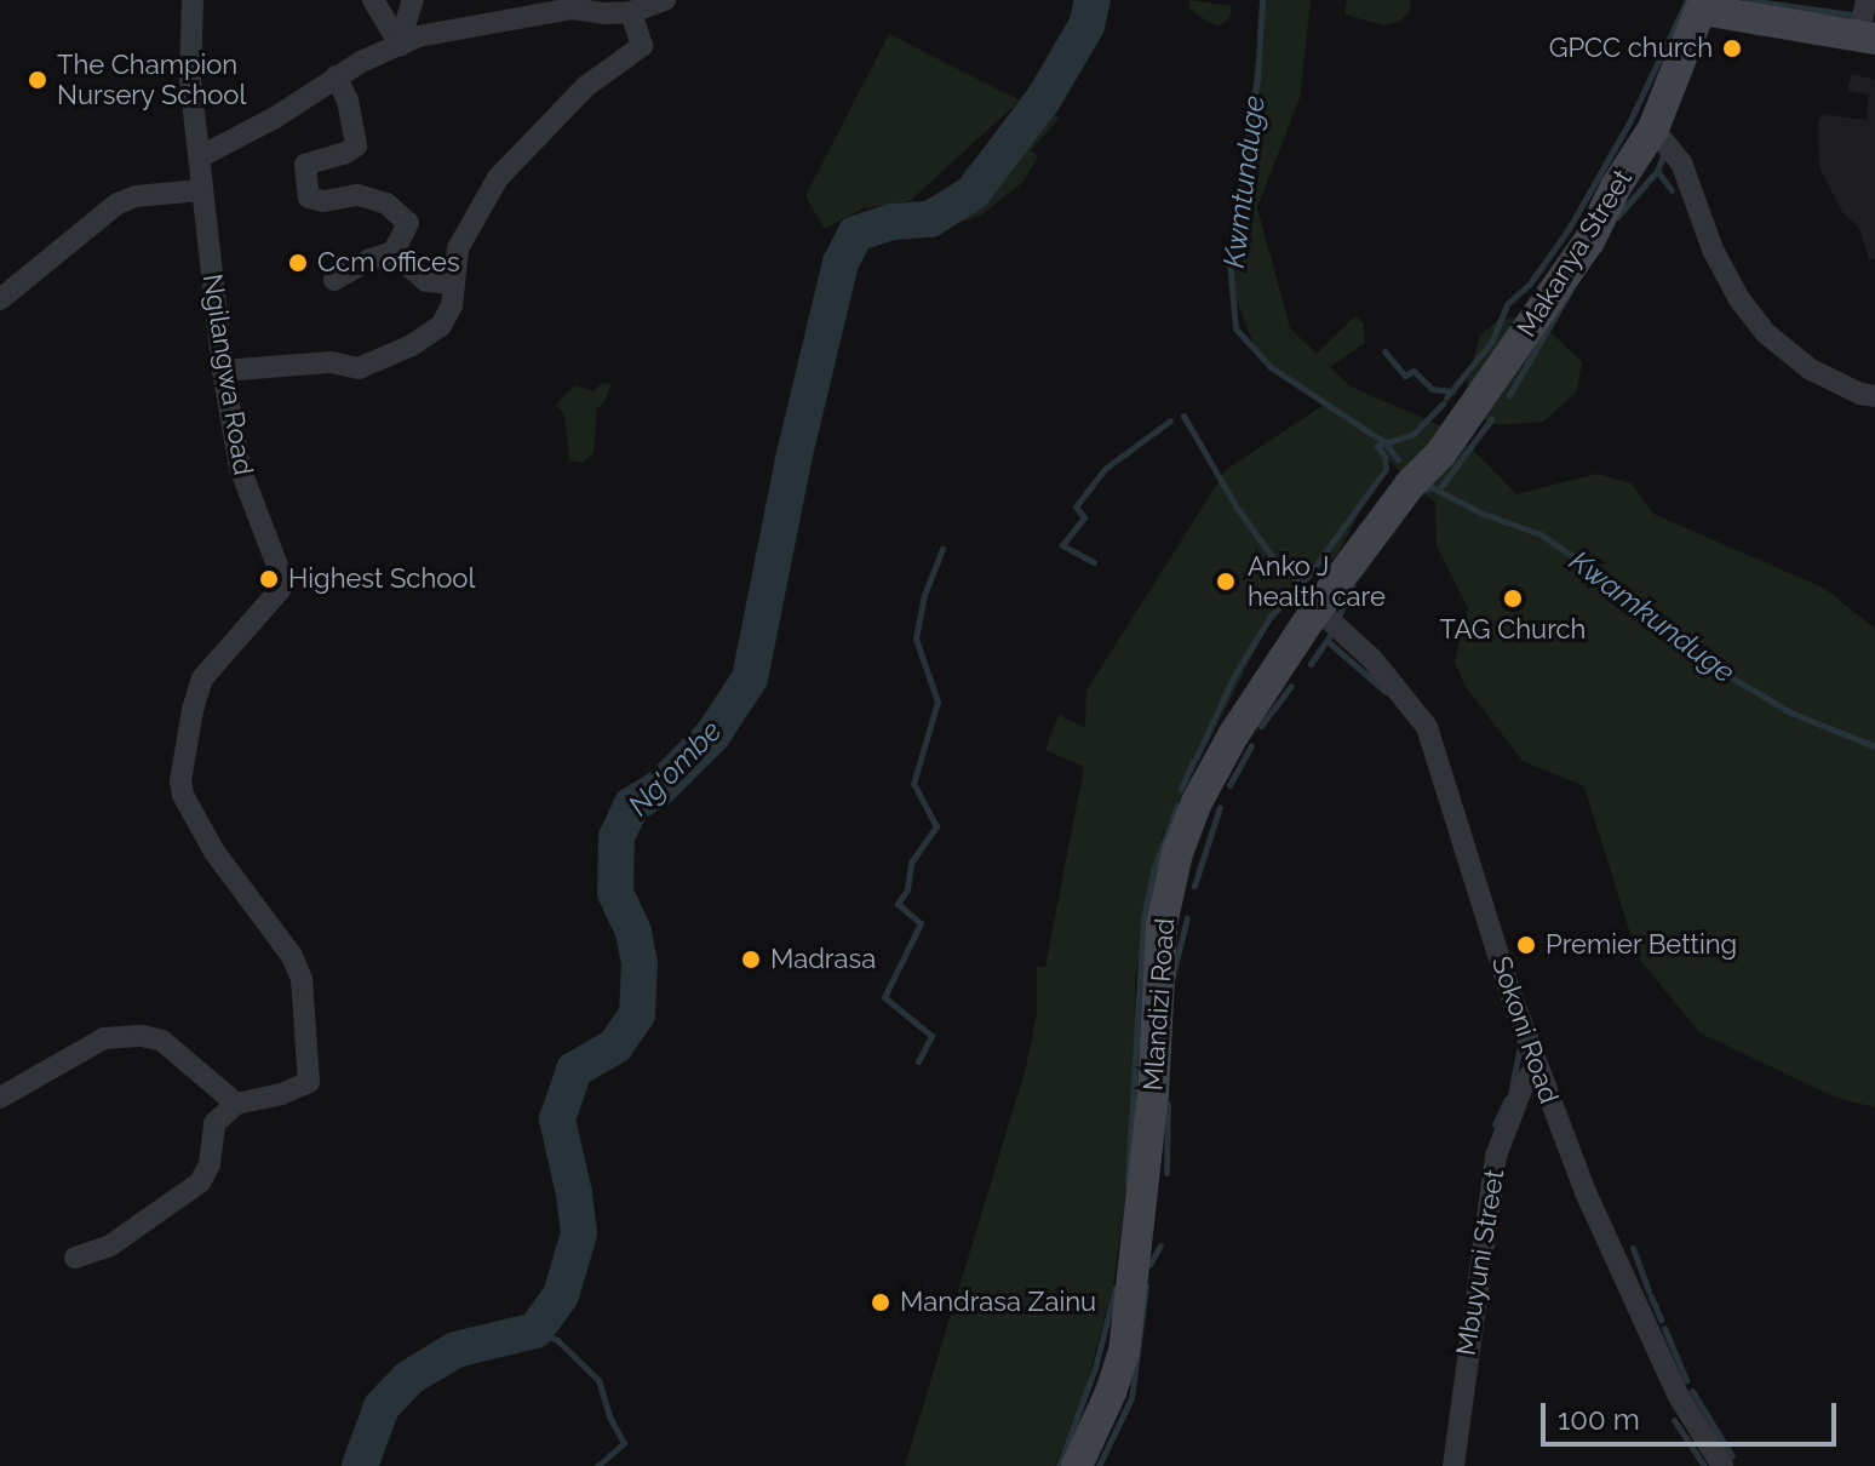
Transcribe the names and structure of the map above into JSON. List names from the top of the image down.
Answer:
{
  "streets": {
    "street": [
      "Makanya Street",
      "Ngilangwa Road",
      "Mlandizi Road",
      "Sokoni Road",
      "Mbuyuni Street"
    ]
  },
  "crossings": [
    ["Makanya Street", "Mlandizi Road"],
    ["Mlandizi Road", "Sokoni Road"],
    ["Sokoni Road", "Mbuyuni Street"]
  ],
  "water": ["Kwmtunduge", "Kwamkunduge", "Ng'ombe"],
  "places": [
    "GPCC church",
    "The Champion Nursery School",
    "Ccm offices",
    "Highest School",
    "Anko J health care",
    "TAG Church",
    "Premier Betting",
    "Madrasa",
    "Mandrasa Zainu"
  ],
  "scale_bar": "100 m"
}
